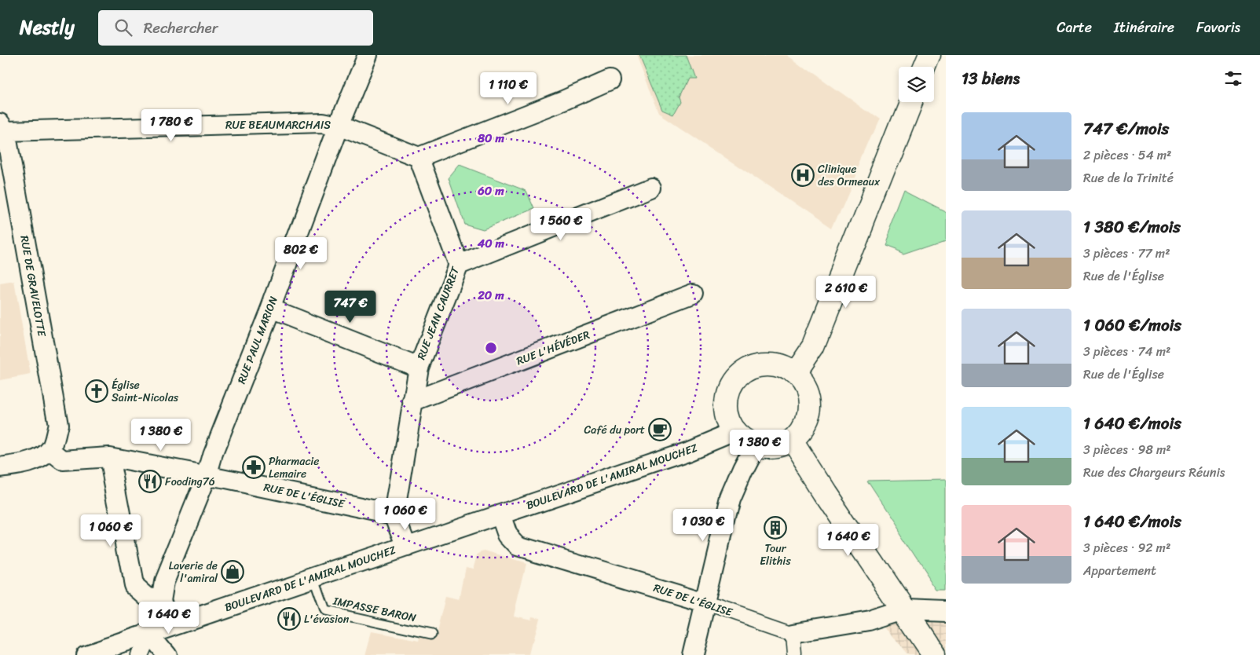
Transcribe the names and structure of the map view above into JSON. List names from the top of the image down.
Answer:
{
  "streets": {
    "street": [
      "RUE BEAUMARCHAIS",
      "RUE DE GRAVELOTTE",
      "RUE JEAN CAURRET",
      "RUE PAUL MARION",
      "RUE L'HÉVÉDER",
      "BOULEVARD DE L'AMIRAL MOUCHEZ",
      "RUE DE L'ÉGLISE"
    ],
    "lane": ["IMPASSE BARON"]
  },
  "crossings": [
    ["RUE BEAUMARCHAIS", "RUE DE GRAVELOTTE"],
    ["RUE BEAUMARCHAIS", "RUE PAUL MARION"],
    ["RUE DE GRAVELOTTE", "RUE DE L'ÉGLISE"],
    ["RUE JEAN CAURRET", "RUE L'HÉVÉDER"],
    ["RUE JEAN CAURRET", "RUE DE L'ÉGLISE"],
    ["RUE PAUL MARION", "RUE DE L'ÉGLISE"],
    ["BOULEVARD DE L'AMIRAL MOUCHEZ", "RUE DE L'ÉGLISE"],
    ["BOULEVARD DE L'AMIRAL MOUCHEZ", "IMPASSE BARON"]
  ],
  "places": {
    "hospital": ["Clinique des Ormeaux"],
    "church": ["Église Saint-Nicolas"],
    "cafe": ["Café du port"],
    "pharmacy": ["Pharmacie Lemaire"],
    "restaurant": ["Fooding76", "L'évasion"],
    "building": ["Tour Elithis"],
    "shop": ["Laverie de l'amiral"]
  },
  "page": {
    "header": "Nestly",
    "search": "Rechercher",
    "nav": ["Carte", "Itinéraire", "Favoris"],
    "heading": "13 biens",
    "price": [
      "1 110 €",
      "1 780 €",
      "1 560 €",
      "802 €",
      "2 610 €",
      "747 €",
      "1 380 €",
      "1 380 €",
      "1 060 €",
      "1 030 €",
      "1 060 €",
      "1 640 €",
      "1 640 €"
    ],
    "list": [
      {
        "name": "747 €/mois",
        "note": "2 pièces · 54 m² · Rue de la Trinité"
      },
      {
        "name": "1 380 €/mois",
        "note": "3 pièces · 77 m² · Rue de l'Église"
      },
      {
        "name": "1 060 €/mois",
        "note": "3 pièces · 74 m² · Rue de l'Église"
      },
      {
        "name": "1 640 €/mois",
        "note": "3 pièces · 98 m² · Rue des Chargeurs Réunis"
      },
      {
        "name": "1 640 €/mois",
        "note": "3 pièces · 92 m² · Appartement"
      }
    ]
  },
  "rings": [
    "80 m",
    "60 m",
    "40 m",
    "20 m"
  ]
}
